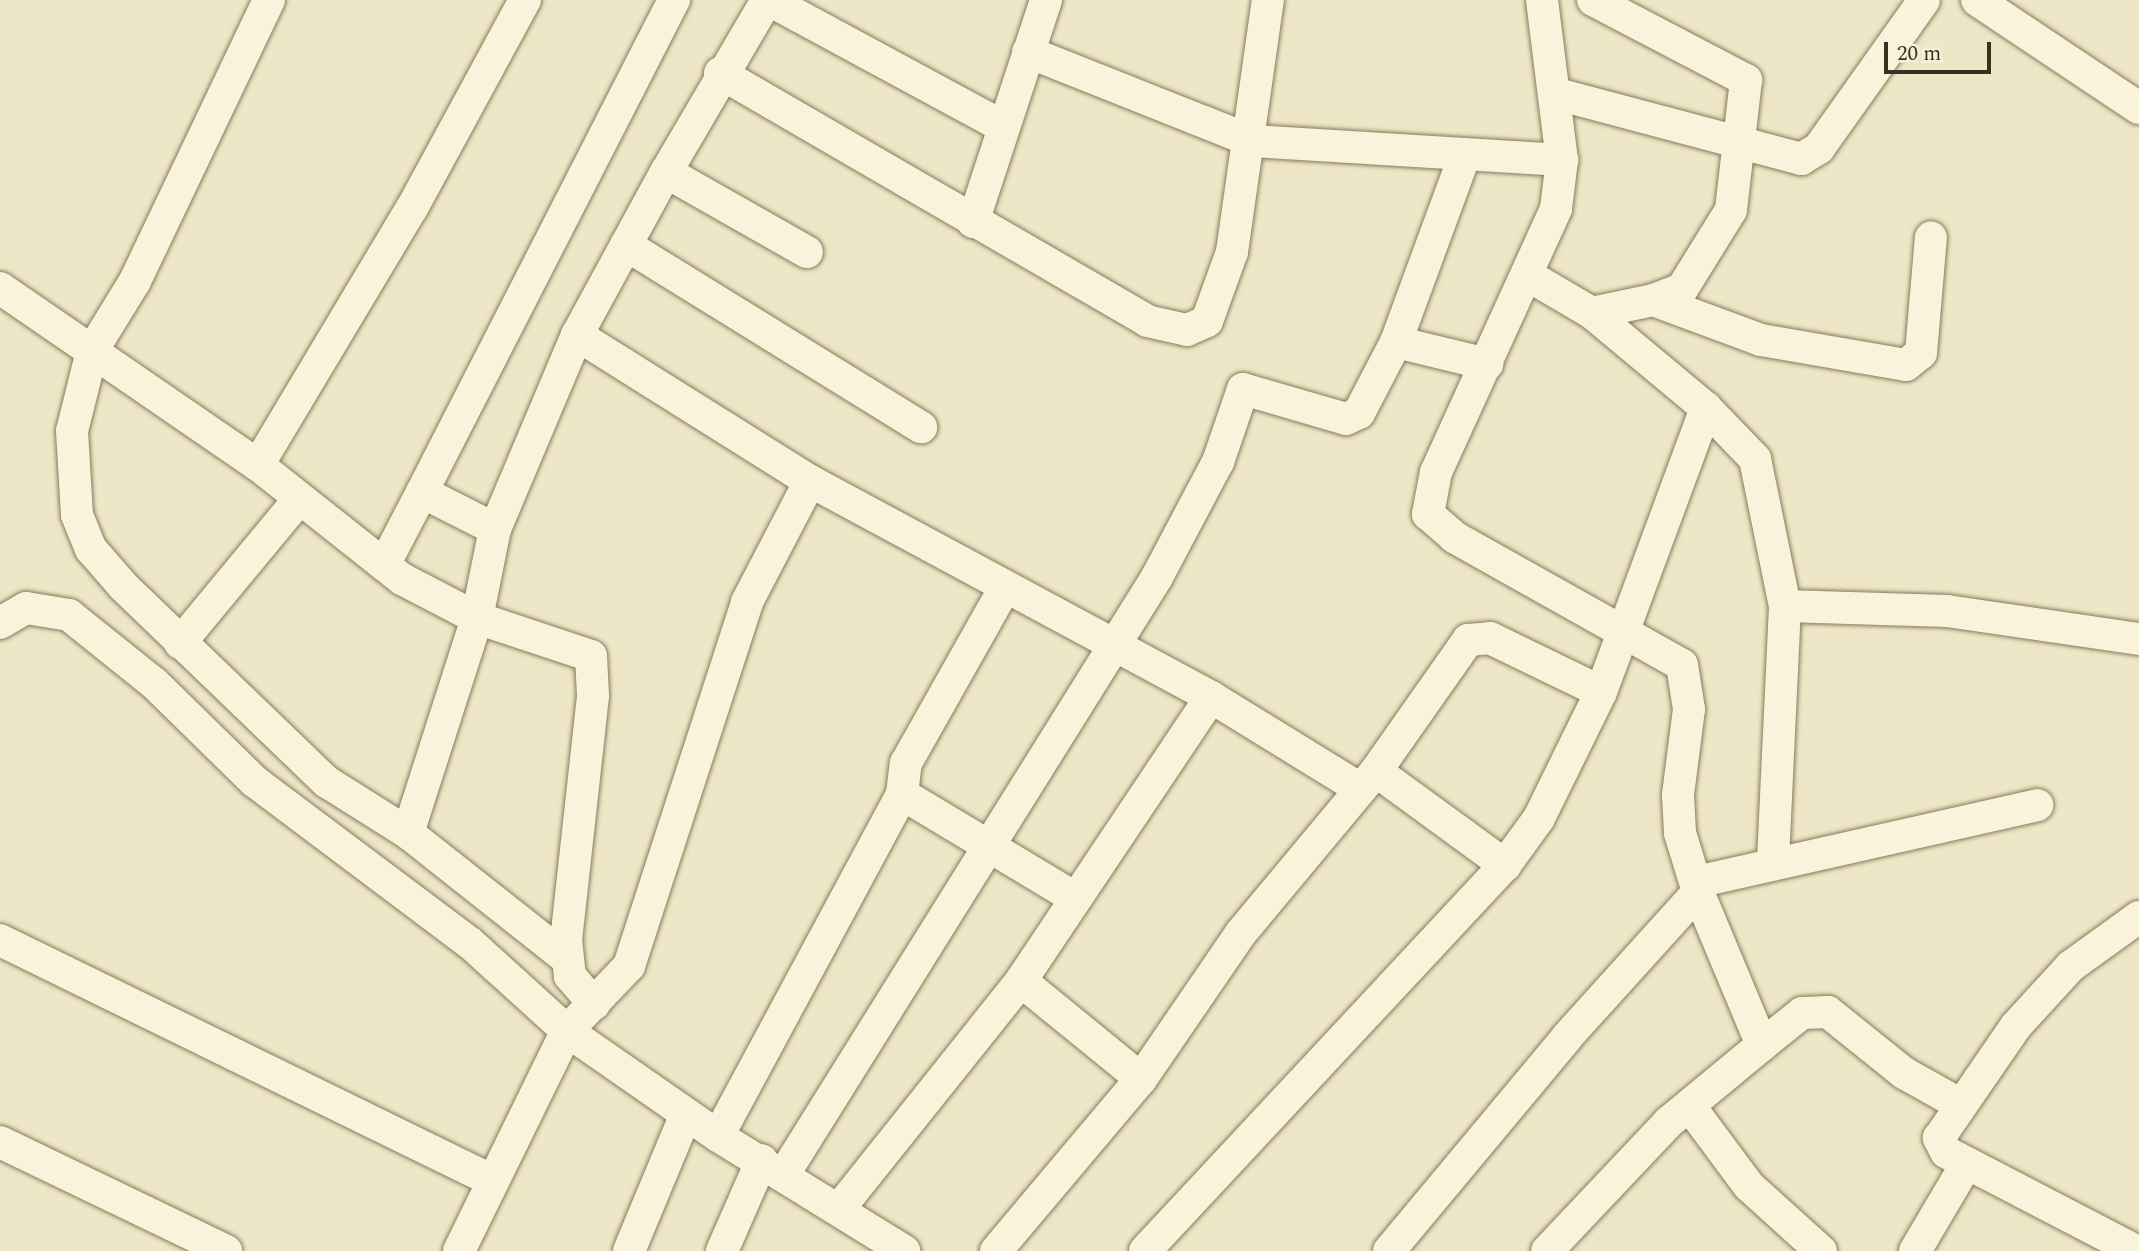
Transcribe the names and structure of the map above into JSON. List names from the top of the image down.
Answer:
{
  "scale_bar": "20 m"
}
